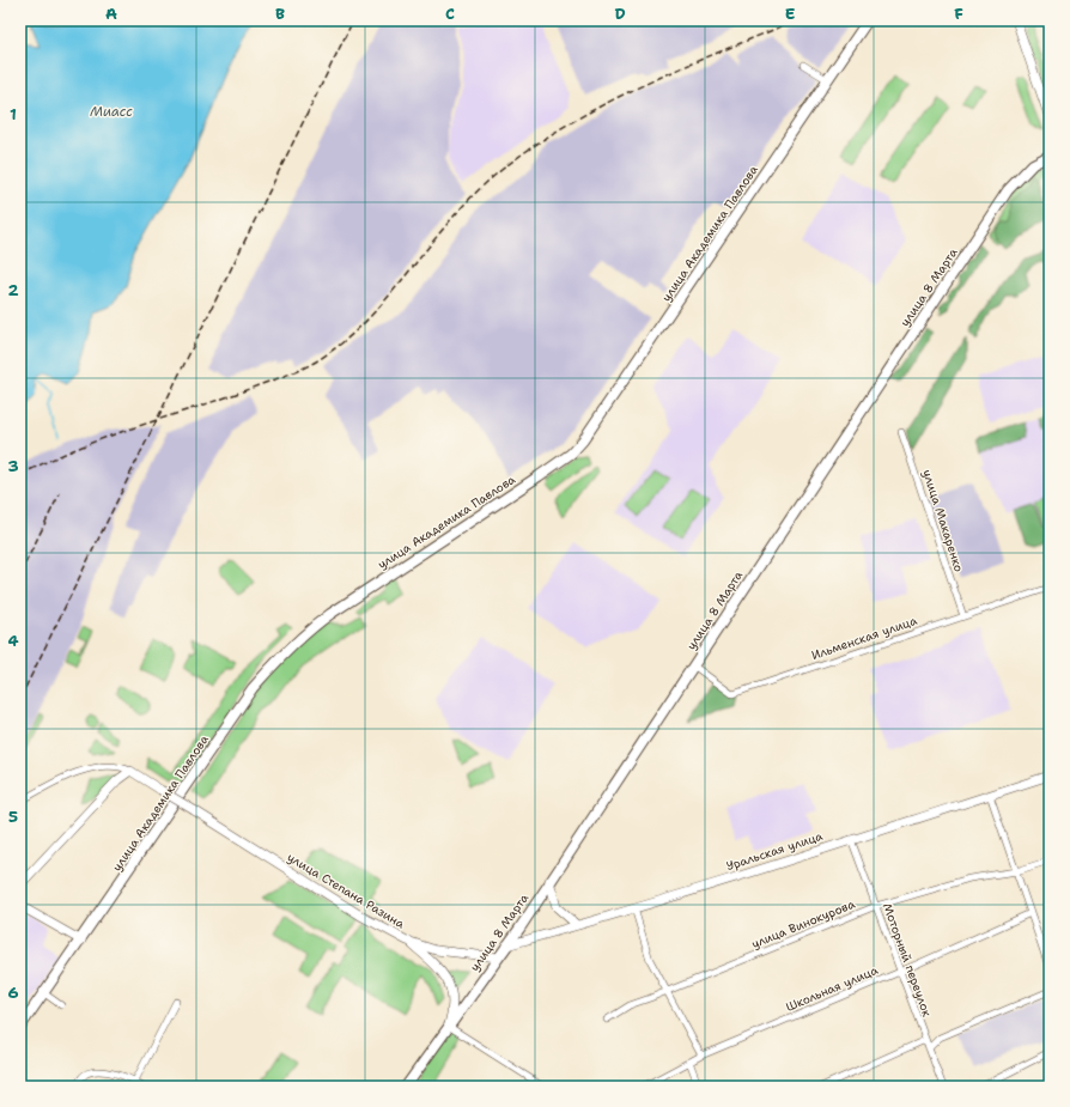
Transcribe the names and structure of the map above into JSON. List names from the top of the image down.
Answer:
{
  "streets": {
    "main road": [
      "улица Академика Павлова",
      "улица 8 Марта",
      "Уральская улица",
      "улица Степана Разина"
    ],
    "street": [
      "улица Макаренко",
      "Ильменская улица",
      "улица Винокурова",
      "Моторный переулок",
      "Школьная улица"
    ]
  },
  "crossings": [
    ["улица 8 Марта", "Ильменская улица"],
    ["улица 8 Марта", "Уральская улица"],
    ["улица 8 Марта", "улица Степана Разина"],
    ["улица Макаренко", "Ильменская улица"],
    ["Уральская улица", "Моторный переулок"],
    ["улица Винокурова", "Моторный переулок"],
    ["Моторный переулок", "Школьная улица"]
  ],
  "water": ["Миасс"],
  "grid": {
    "columns": [
      "A",
      "B",
      "C",
      "D",
      "E",
      "F"
    ],
    "rows": [
      "1",
      "2",
      "3",
      "4",
      "5",
      "6"
    ]
  }
}
